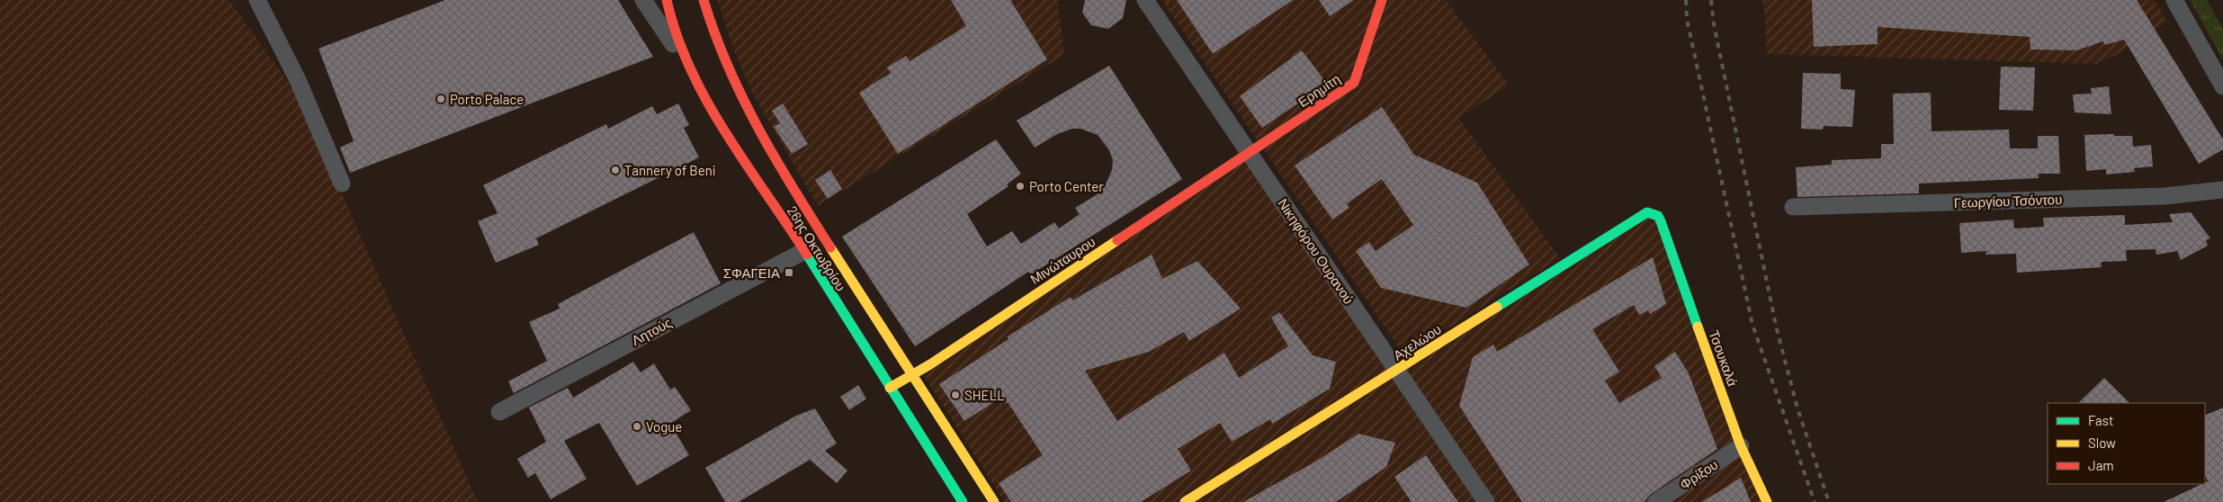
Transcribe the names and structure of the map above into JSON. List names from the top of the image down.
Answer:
{
  "streets": {
    "street": [
      "Ερημίτη",
      "Γεωργίου Τσόντου",
      "26ης Οκτωβρίου",
      "Νικηφόρου Ουρανού",
      "Μινώταυρου",
      "Λητούς",
      "Αχελώου",
      "Τσουκαλά",
      "Φρίξου"
    ]
  },
  "crossings": [
    ["Ερημίτη", "Νικηφόρου Ουρανού"],
    ["Ερημίτη", "Μινώταυρου"],
    ["26ης Οκτωβρίου", "Μινώταυρου"],
    ["26ης Οκτωβρίου", "Λητούς"],
    ["Νικηφόρου Ουρανού", "Μινώταυρου"],
    ["Νικηφόρου Ουρανού", "Αχελώου"],
    ["Αχελώου", "Τσουκαλά"],
    ["Τσουκαλά", "Φρίξου"]
  ],
  "places": {
    "other": [
      "Porto Palace",
      "Tannery of Beni",
      "Porto Center",
      "SHELL",
      "Vogue"
    ],
    "transit": ["ΣΦΑΓΕΙΑ"]
  },
  "legend": ["Fast", "Slow", "Jam"]
}
